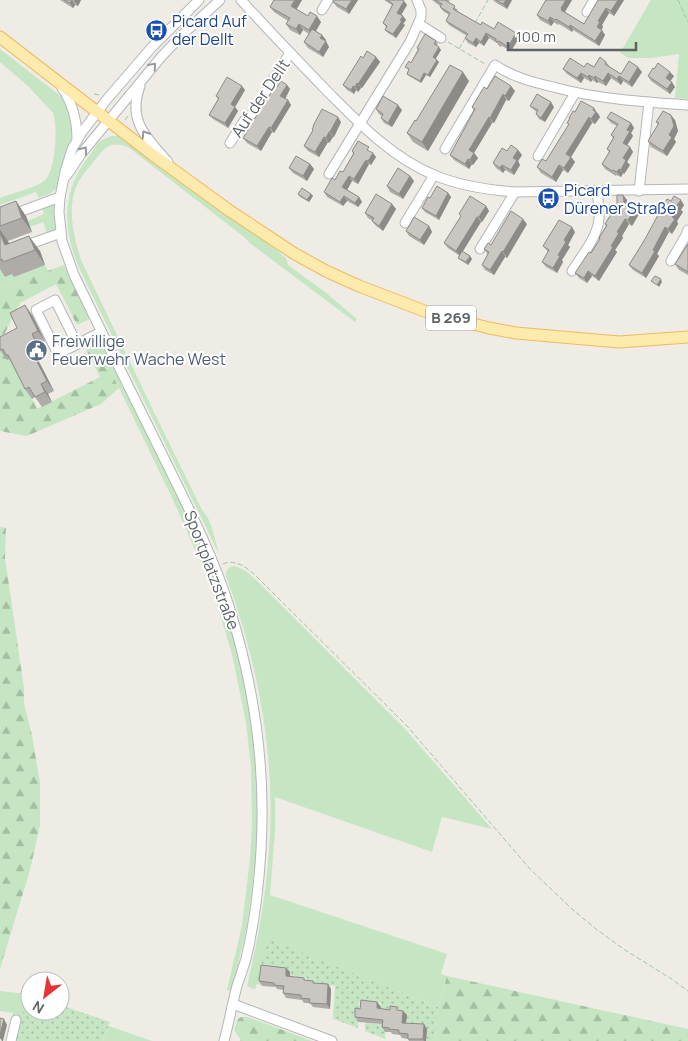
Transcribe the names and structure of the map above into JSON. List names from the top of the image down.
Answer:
{
  "streets": {
    "main road": ["B 269"],
    "street": ["Auf der Dellt", "Sportplatzstraße"]
  },
  "crossings": [
    ["B 269", "Sportplatzstraße"]
  ],
  "places": {
    "bus stop": ["Picard Auf der Dellt", "Picard Dürener Straße"],
    "public building": ["Freiwillige Feuerwehr Wache West"]
  },
  "scale_bar": "100 m",
  "north": "bottom left"
}
